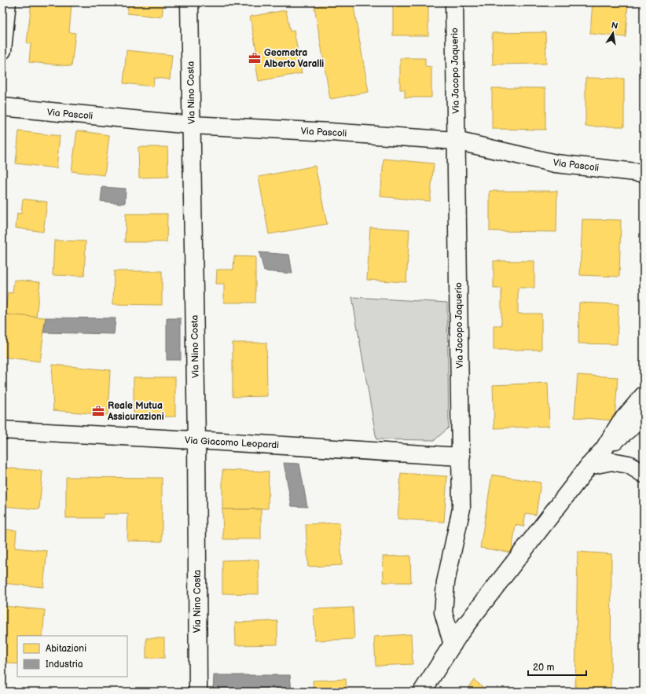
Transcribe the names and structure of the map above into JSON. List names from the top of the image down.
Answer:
{
  "streets": {
    "street": [
      "Via Jacopo Jaquerio",
      "Via Nino Costa",
      "Via Pascoli",
      "Via Giacomo Leopardi"
    ]
  },
  "crossings": [
    ["Via Jacopo Jaquerio", "Via Pascoli"],
    ["Via Jacopo Jaquerio", "Via Giacomo Leopardi"],
    ["Via Nino Costa", "Via Pascoli"],
    ["Via Nino Costa", "Via Giacomo Leopardi"]
  ],
  "places": {
    "office": ["Geometra Alberto Varalli", "Reale Mutua Assicurazioni"]
  },
  "legend": ["Abitazioni", "Industria"],
  "scale_bar": "20 m",
  "north": "top"
}
